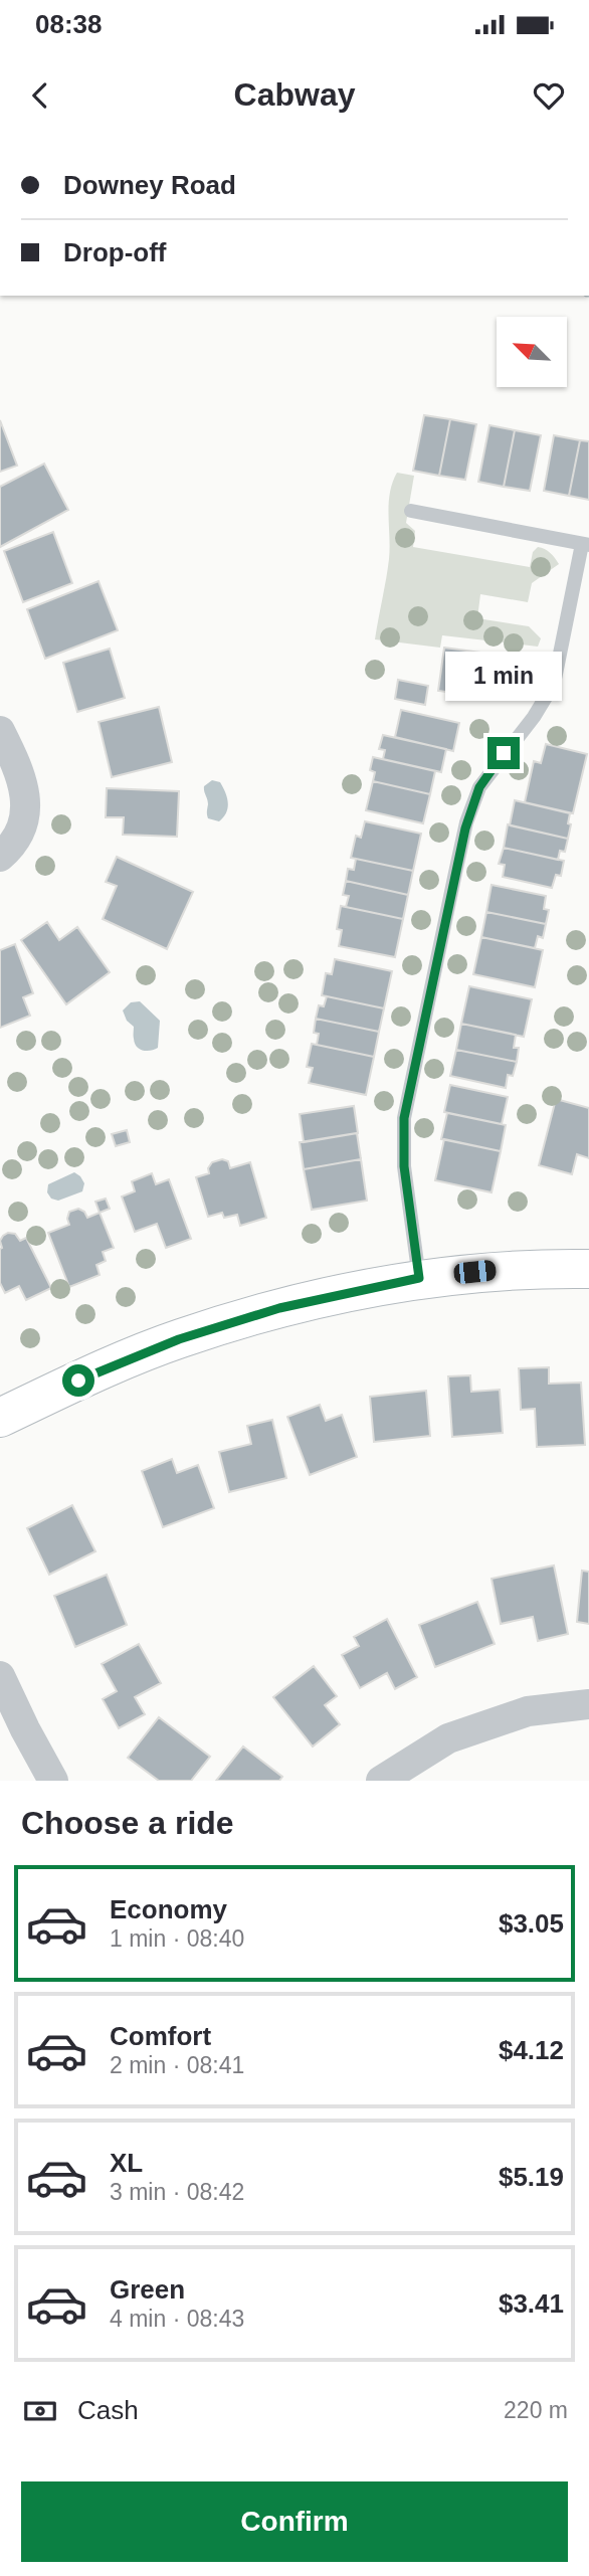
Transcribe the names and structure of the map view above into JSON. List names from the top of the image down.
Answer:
{
  "north": "top left",
  "page": {
    "status": "08:38",
    "header": "Cabway",
    "banner": ["Downey Road", "Drop-off"],
    "bubble": "1 min",
    "heading": "Choose a ride",
    "list": [
      {
        "name": "Economy",
        "note": "1 min · 08:40",
        "value": "$3.05"
      },
      {
        "name": "Comfort",
        "note": "2 min · 08:41",
        "value": "$4.12"
      },
      {
        "name": "XL",
        "note": "3 min · 08:42",
        "value": "$5.19"
      },
      {
        "name": "Green",
        "note": "4 min · 08:43",
        "value": "$3.41"
      }
    ],
    "pay": ["Cash", "220 m"],
    "buttons": "Confirm"
  }
}
